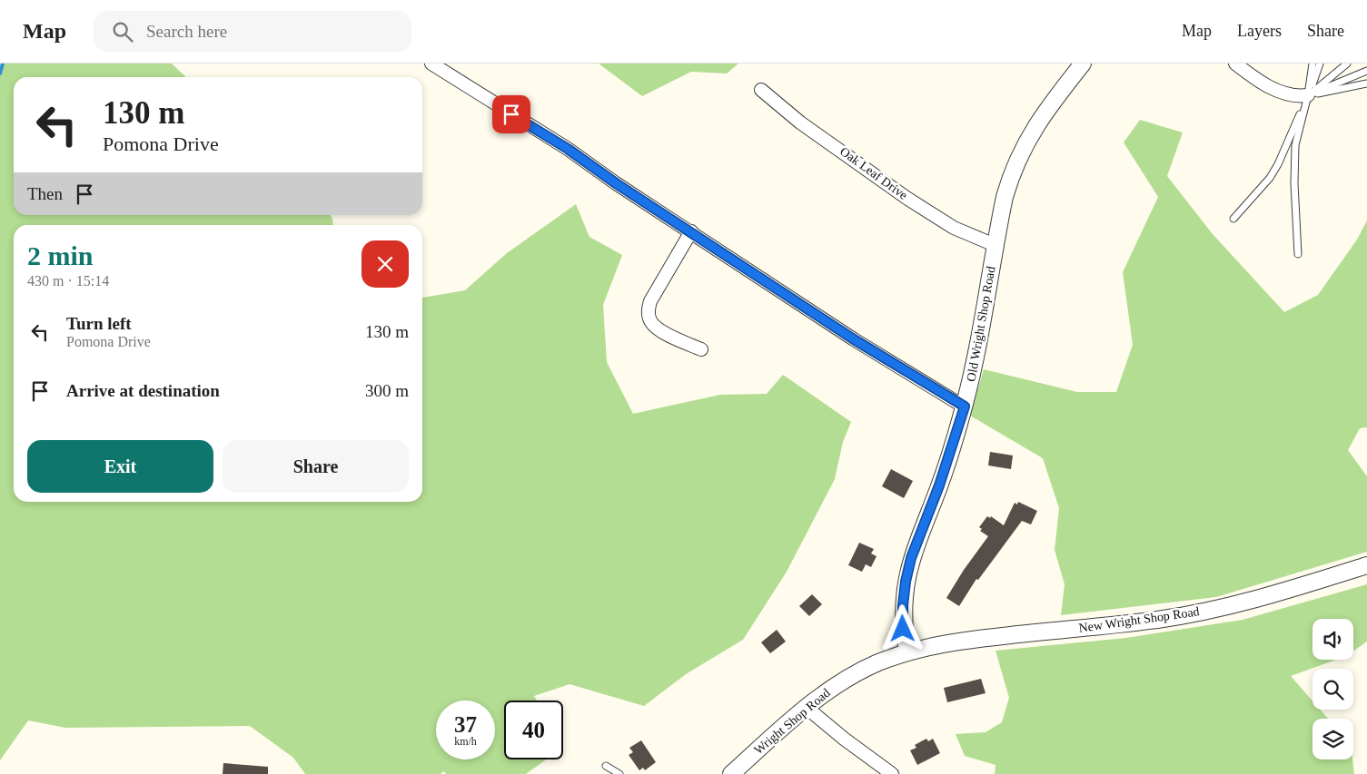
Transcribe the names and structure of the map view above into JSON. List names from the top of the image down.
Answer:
{
  "streets": {
    "street": [
      "Oak Leaf Drive",
      "Old Wright Shop Road",
      "New Wright Shop Road",
      "Wright Shop Road"
    ]
  },
  "crossings": [
    ["Oak Leaf Drive", "Old Wright Shop Road"],
    ["Old Wright Shop Road", "New Wright Shop Road"],
    ["Old Wright Shop Road", "Wright Shop Road"],
    ["New Wright Shop Road", "Wright Shop Road"]
  ],
  "page": {
    "header": "Map",
    "search": "Search here",
    "nav": ["Map", "Layers", "Share"],
    "turn": ["130 m", "Pomona Drive"],
    "then": "Then",
    "heading": ["2 min", "430 m · 15:14"],
    "list": [
      {
        "name": "Turn left",
        "note": "Pomona Drive",
        "value": "130 m"
      },
      {
        "name": "Arrive at destination",
        "value": "300 m"
      }
    ],
    "buttons": ["Exit", "Share"],
    "speed": "37 km/h",
    "limit": "40"
  }
}
